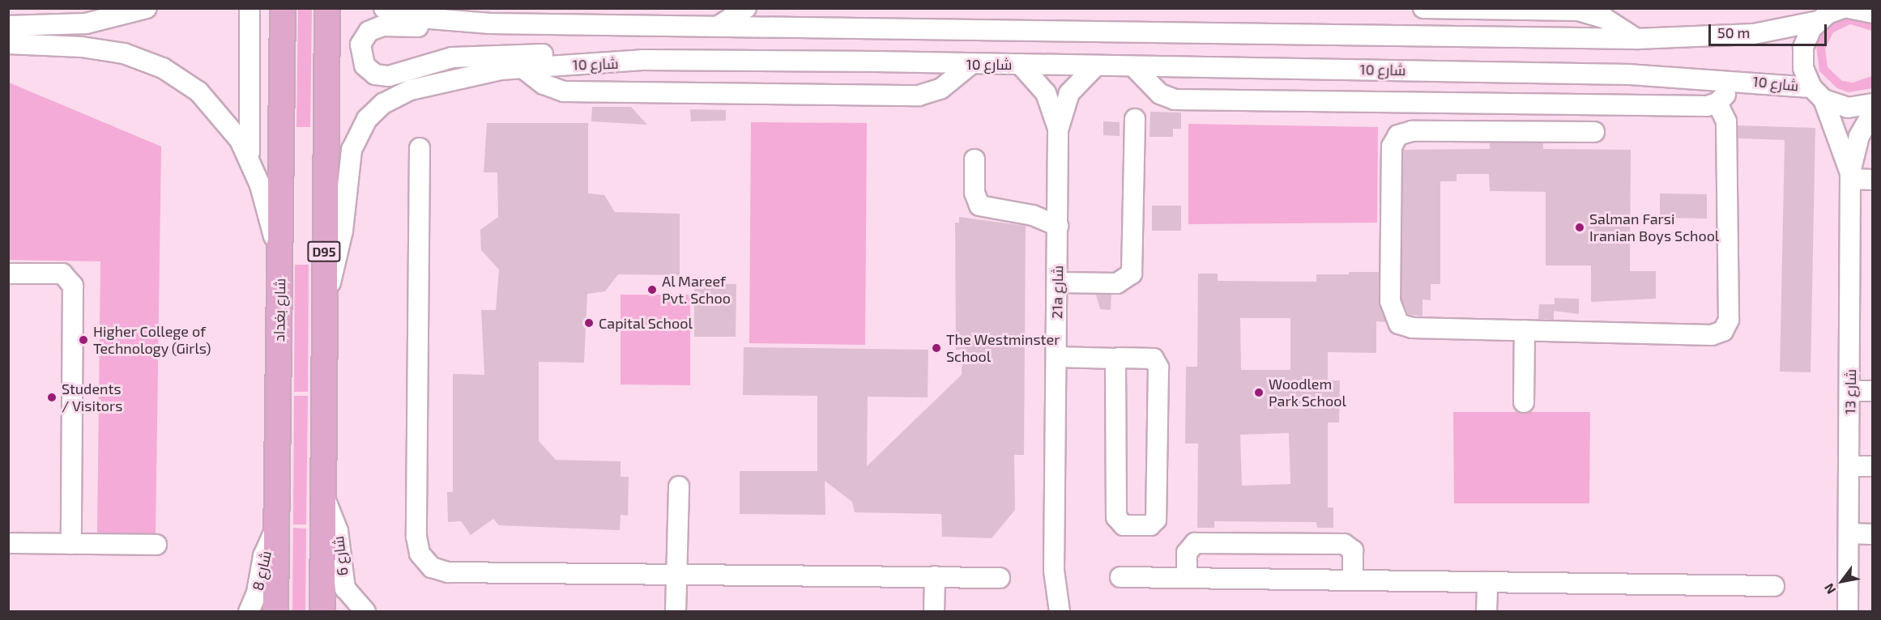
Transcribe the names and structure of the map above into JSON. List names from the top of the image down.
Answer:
{
  "streets": {
    "main road": ["D95", "شارع بغداد"],
    "street": [
      "شارع 10",
      "21a شارع",
      "شارع 13",
      "شارع 6",
      "شارع 8"
    ]
  },
  "crossings": [
    ["شارع 10", "D95"],
    ["شارع 10", "21a شارع"],
    ["شارع 10", "شارع 13"],
    ["D95", "شارع 6"],
    ["شارع بغداد", "شارع 8"]
  ],
  "places": [
    "Salman Farsi Iranian Boys School",
    "Al Mareef Pvt. Schoo",
    "Capital School",
    "Higher College of Technology (Girls)",
    "The Westminster School",
    "Woodlem Park School",
    "Students / Visitors"
  ],
  "scale_bar": "50 m",
  "north": "bottom left"
}
